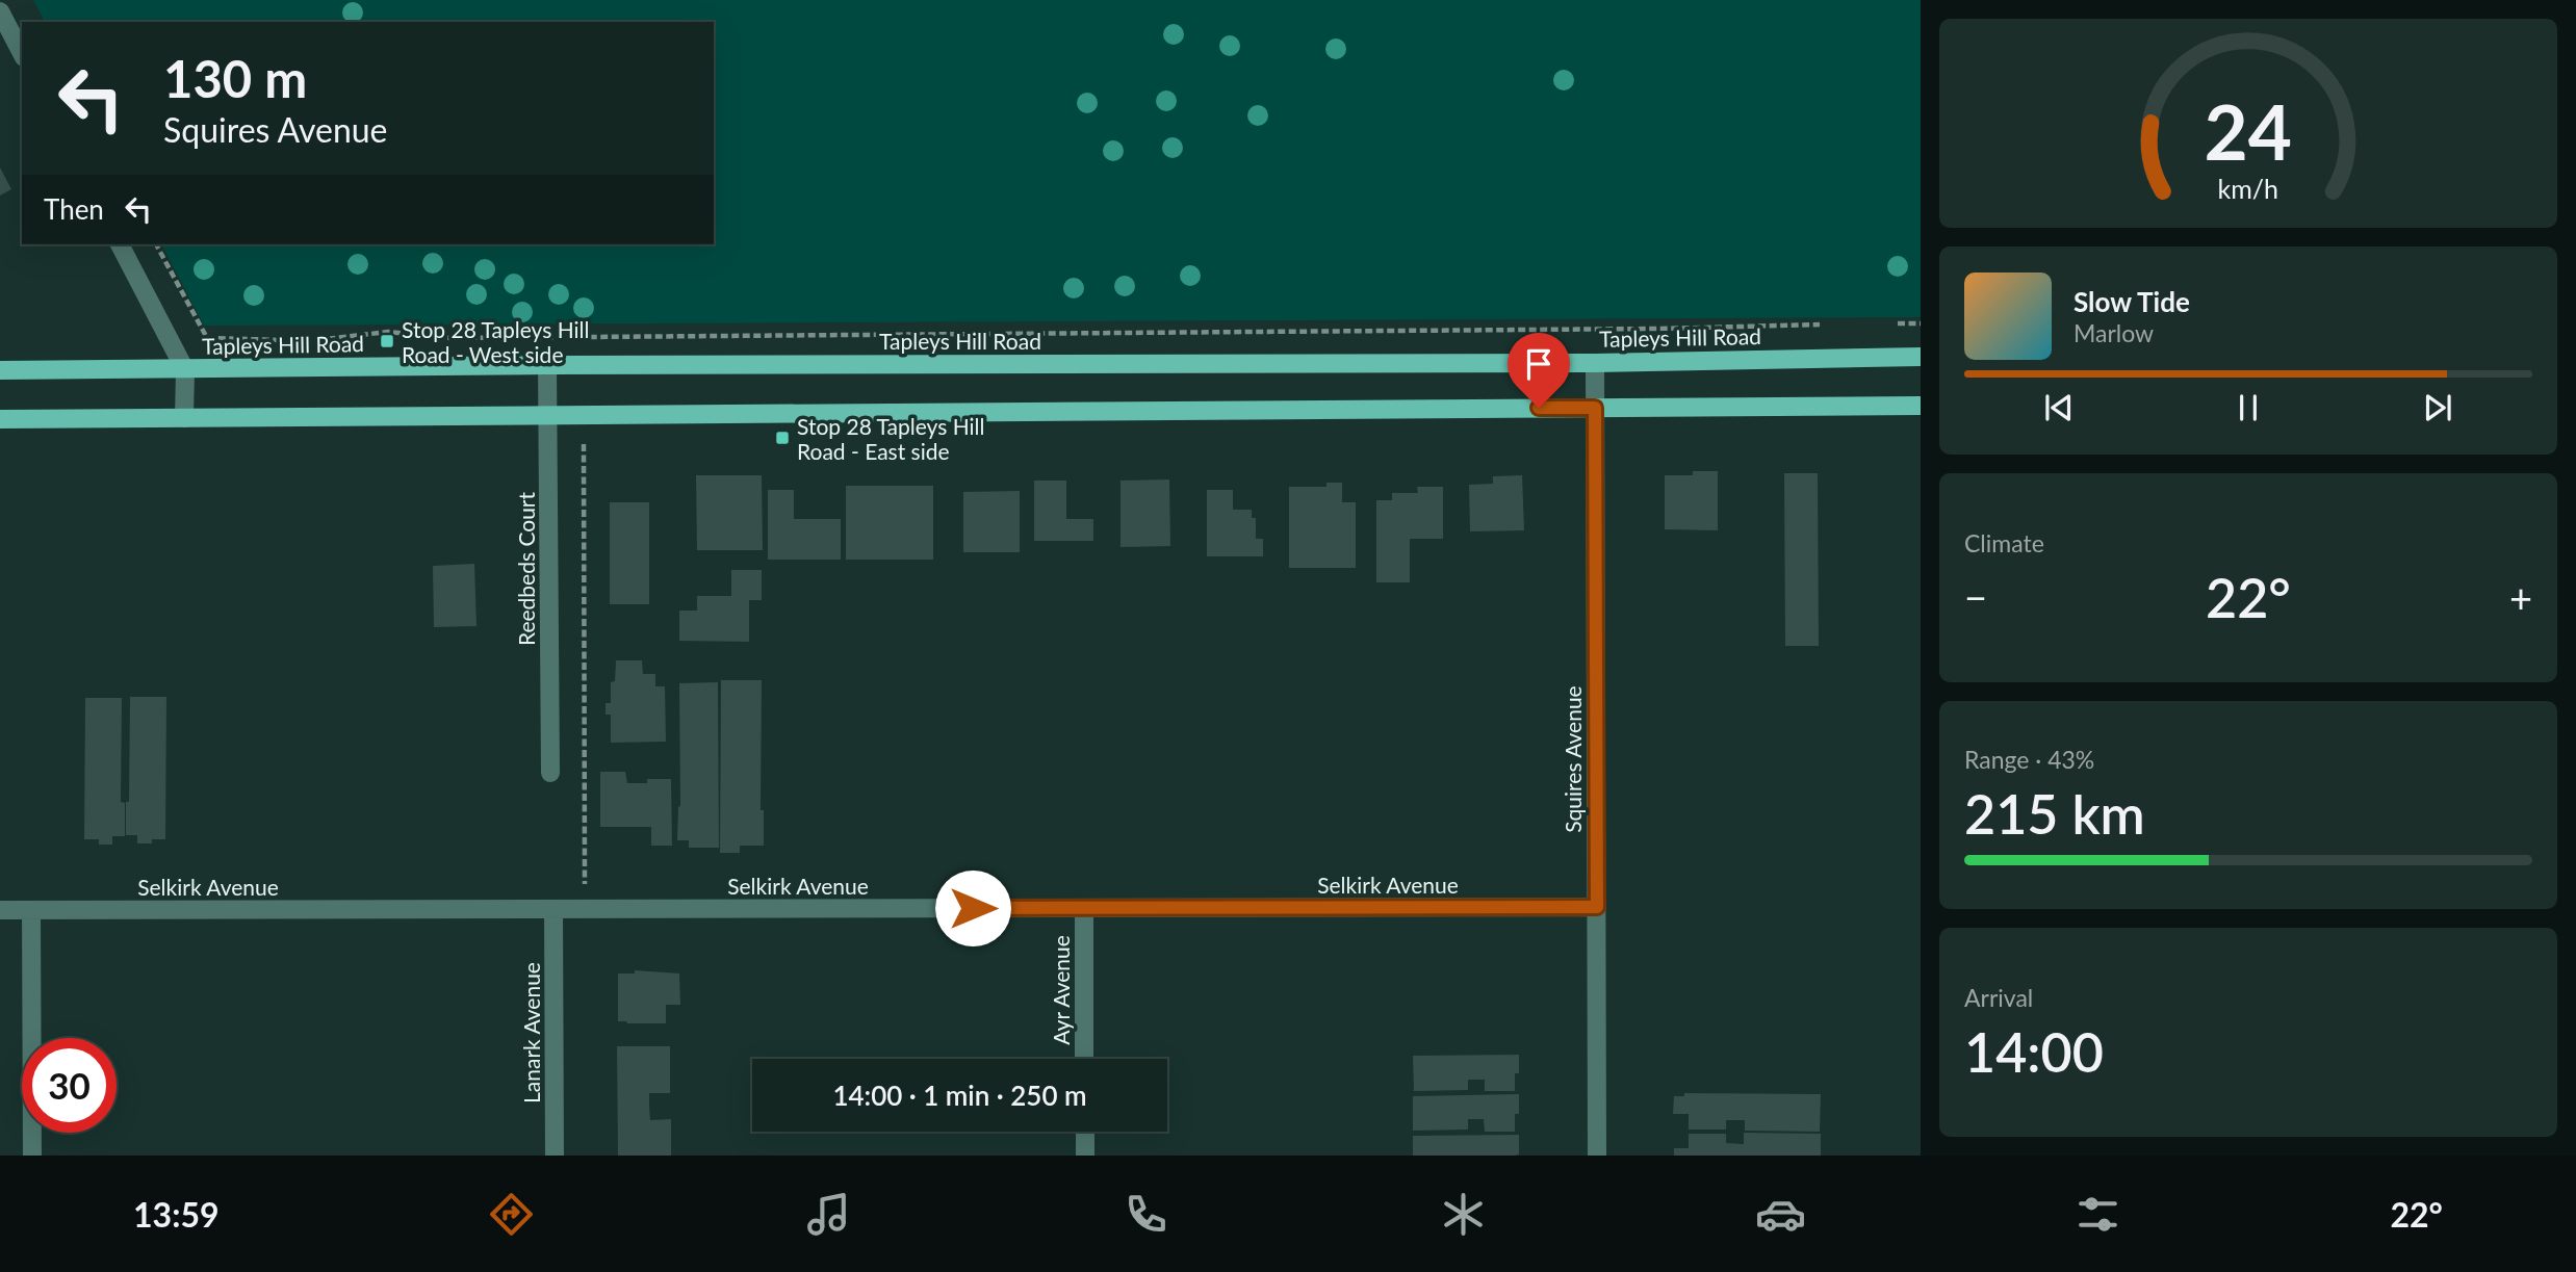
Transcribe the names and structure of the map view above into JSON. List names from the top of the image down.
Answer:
{
  "streets": {
    "main road": ["Tapleys Hill Road"],
    "street": [
      "Reedbeds Court",
      "Squires Avenue",
      "Selkirk Avenue",
      "Ayr Avenue",
      "Lanark Avenue"
    ]
  },
  "crossings": [
    ["Tapleys Hill Road", "Reedbeds Court"],
    ["Tapleys Hill Road", "Squires Avenue"],
    ["Squires Avenue", "Selkirk Avenue"],
    ["Selkirk Avenue", "Ayr Avenue"],
    ["Selkirk Avenue", "Lanark Avenue"]
  ],
  "places": {
    "transit": ["Stop 28 Tapleys Hill Road - West side", "Stop 28 Tapleys Hill Road - East side"]
  },
  "page": {
    "turn": ["130 m", "Squires Avenue"],
    "then": "Then",
    "song": ["Slow Tide", "Marlow"],
    "tile": [
      "Climate",
      ["Range · 43%", "215 km"],
      ["Arrival", "14:00"]
    ],
    "heat": ["−", "22°", "+"],
    "limit": "30",
    "trip": "14:00 · 1 min · 250 m",
    "tabs": ["13:59", "22°"],
    "gauge": ["24", "km/h"]
  }
}
